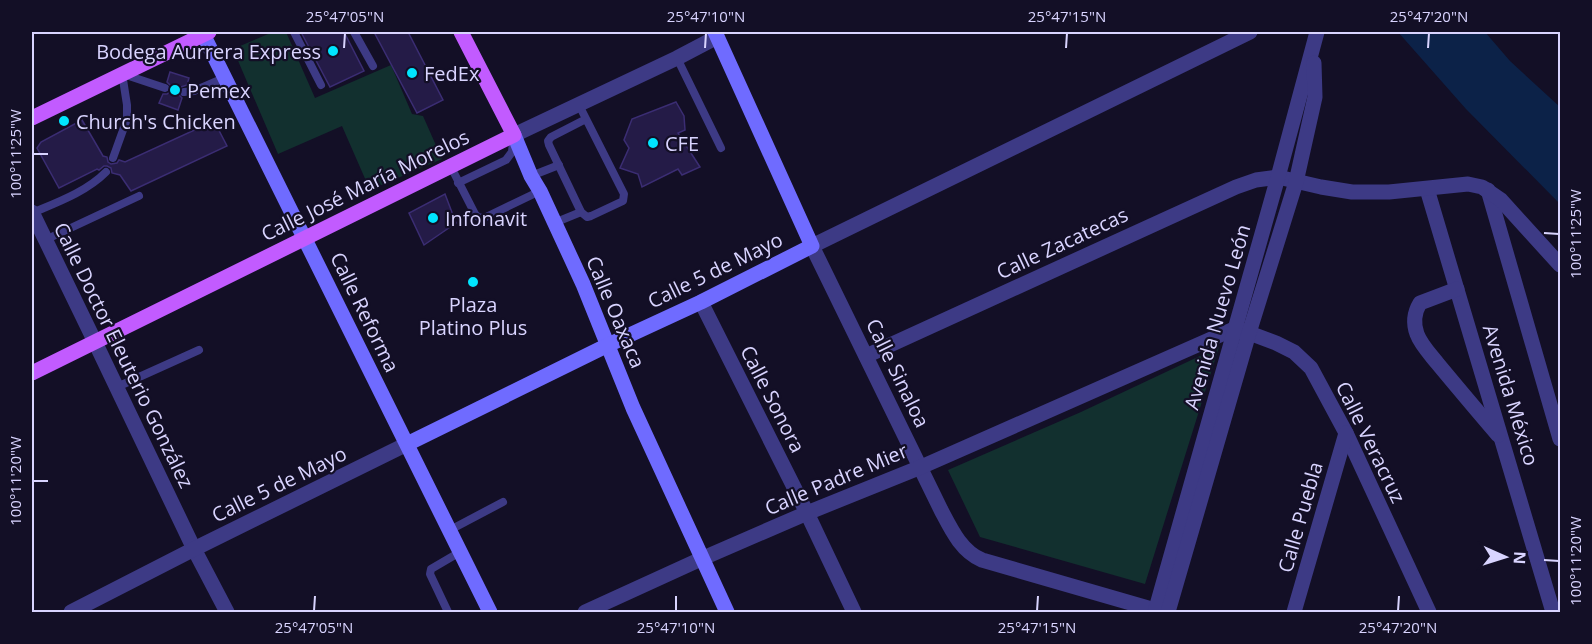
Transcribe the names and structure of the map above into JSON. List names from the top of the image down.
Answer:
{
  "streets": {
    "main road": ["Calle José María Morelos", "Calle Oaxaca"],
    "street": [
      "Calle Zacatecas",
      "Calle 5 de Mayo",
      "Calle Reforma",
      "Avenida Nuevo León",
      "Calle Doctor Eleuterio González",
      "Calle Sinaloa",
      "Avenida México",
      "Calle Sonora",
      "Calle Veracruz",
      "Calle Padre Mier",
      "Calle Puebla"
    ]
  },
  "crossings": [
    ["Calle José María Morelos", "Calle Reforma"],
    ["Calle José María Morelos", "Calle Oaxaca"],
    ["Calle José María Morelos", "Calle Doctor Eleuterio González"],
    ["Calle José María Morelos", "Calle Sinaloa"],
    ["Calle Zacatecas", "Avenida Nuevo León"],
    ["Calle Zacatecas", "Calle Sinaloa"],
    ["Calle 5 de Mayo", "Calle Reforma"],
    ["Calle 5 de Mayo", "Calle Oaxaca"],
    ["Calle 5 de Mayo", "Calle Doctor Eleuterio González"],
    ["Calle 5 de Mayo", "Calle Sinaloa"],
    ["Calle 5 de Mayo", "Calle Sonora"],
    ["Calle Oaxaca", "Calle Padre Mier"],
    ["Avenida Nuevo León", "Calle Sinaloa"],
    ["Avenida Nuevo León", "Calle Veracruz"],
    ["Avenida Nuevo León", "Calle Padre Mier"],
    ["Calle Sinaloa", "Calle Padre Mier"],
    ["Calle Sonora", "Calle Padre Mier"],
    ["Calle Veracruz", "Calle Padre Mier"],
    ["Calle Veracruz", "Calle Puebla"]
  ],
  "places": [
    "Bodega Aurrera Express",
    "FedEx",
    "Pemex",
    "Church's Chicken",
    "CFE",
    "Infonavit",
    "Plaza Platino Plus"
  ],
  "north": "right",
  "coordinates": [
    "25°47'05\"N",
    "25°47'10\"N",
    "25°47'15\"N",
    "25°47'20\"N",
    "100°11'25\"W",
    "100°11'20\"W"
  ]
}
